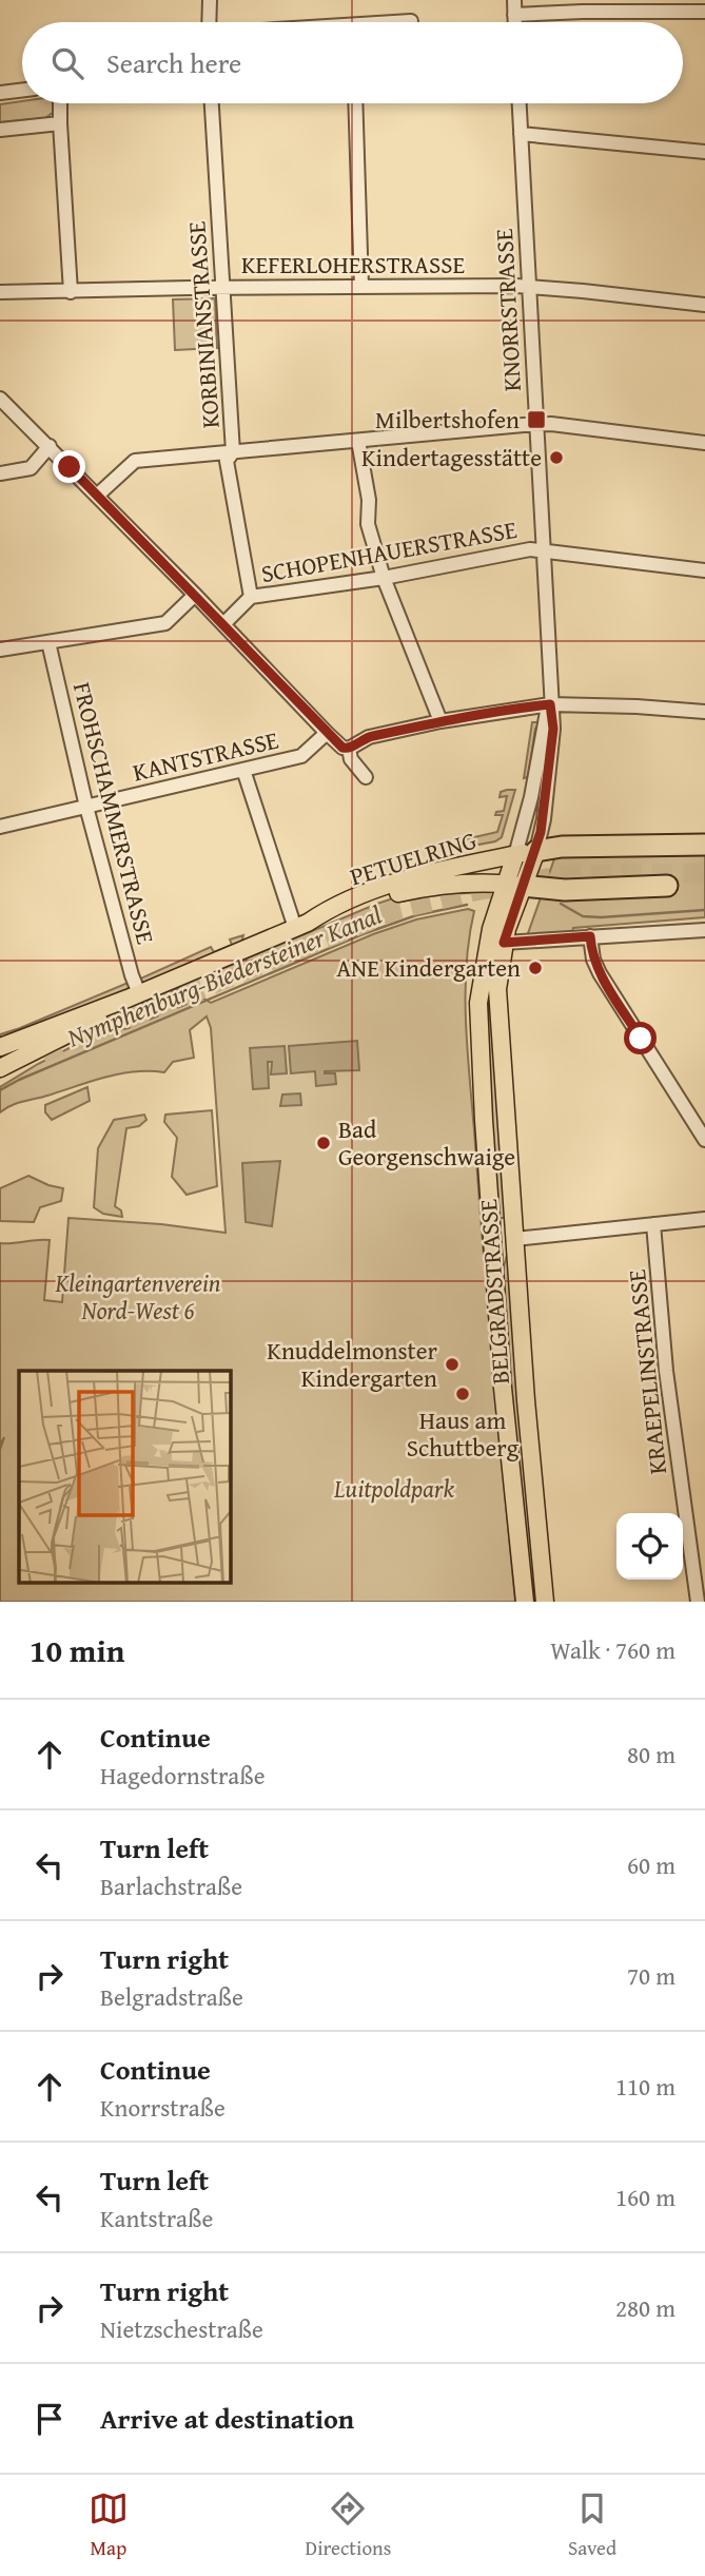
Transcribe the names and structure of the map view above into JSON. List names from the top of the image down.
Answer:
{
  "streets": {
    "main road": ["PETUELRING", "BELGRADSTRASSE"],
    "street": [
      "KEFERLOHERSTRASSE",
      "KNORRSTRASSE",
      "KORBINIANSTRASSE",
      "SCHOPENHAUERSTRASSE",
      "KANTSTRASSE",
      "FROHSCHAMMERSTRASSE",
      "KRAEPELINSTRASSE"
    ]
  },
  "crossings": [
    ["KEFERLOHERSTRASSE", "KNORRSTRASSE"],
    ["KEFERLOHERSTRASSE", "KORBINIANSTRASSE"],
    ["KNORRSTRASSE", "SCHOPENHAUERSTRASSE"],
    ["KNORRSTRASSE", "PETUELRING"],
    ["KNORRSTRASSE", "BELGRADSTRASSE"],
    ["KORBINIANSTRASSE", "SCHOPENHAUERSTRASSE"],
    ["KANTSTRASSE", "FROHSCHAMMERSTRASSE"],
    ["FROHSCHAMMERSTRASSE", "PETUELRING"],
    ["PETUELRING", "BELGRADSTRASSE"]
  ],
  "water": ["Nymphenburg-Biedersteiner Kanal"],
  "parks": ["Kleingartenverein Nord-West 6", "Luitpoldpark"],
  "places": {
    "transit": ["Milbertshofen"],
    "other": [
      "Kindertagesstätte",
      "ANE Kindergarten",
      "Bad Georgenschwaige",
      "Knuddelmonster Kindergarten",
      "Haus am Schuttberg"
    ]
  },
  "page": {
    "search": "Search here",
    "heading": ["10 min", "Walk · 760 m"],
    "list": [
      ["Continue", "Hagedornstraße", "80 m"],
      ["Turn left", "Barlachstraße", "60 m"],
      ["Turn right", "Belgradstraße", "70 m"],
      ["Continue", "Knorrstraße", "110 m"],
      ["Turn left", "Kantstraße", "160 m"],
      ["Turn right", "Nietzschestraße", "280 m"],
      "Arrive at destination"
    ],
    "nav": ["Map", "Directions", "Saved"]
  }
}
